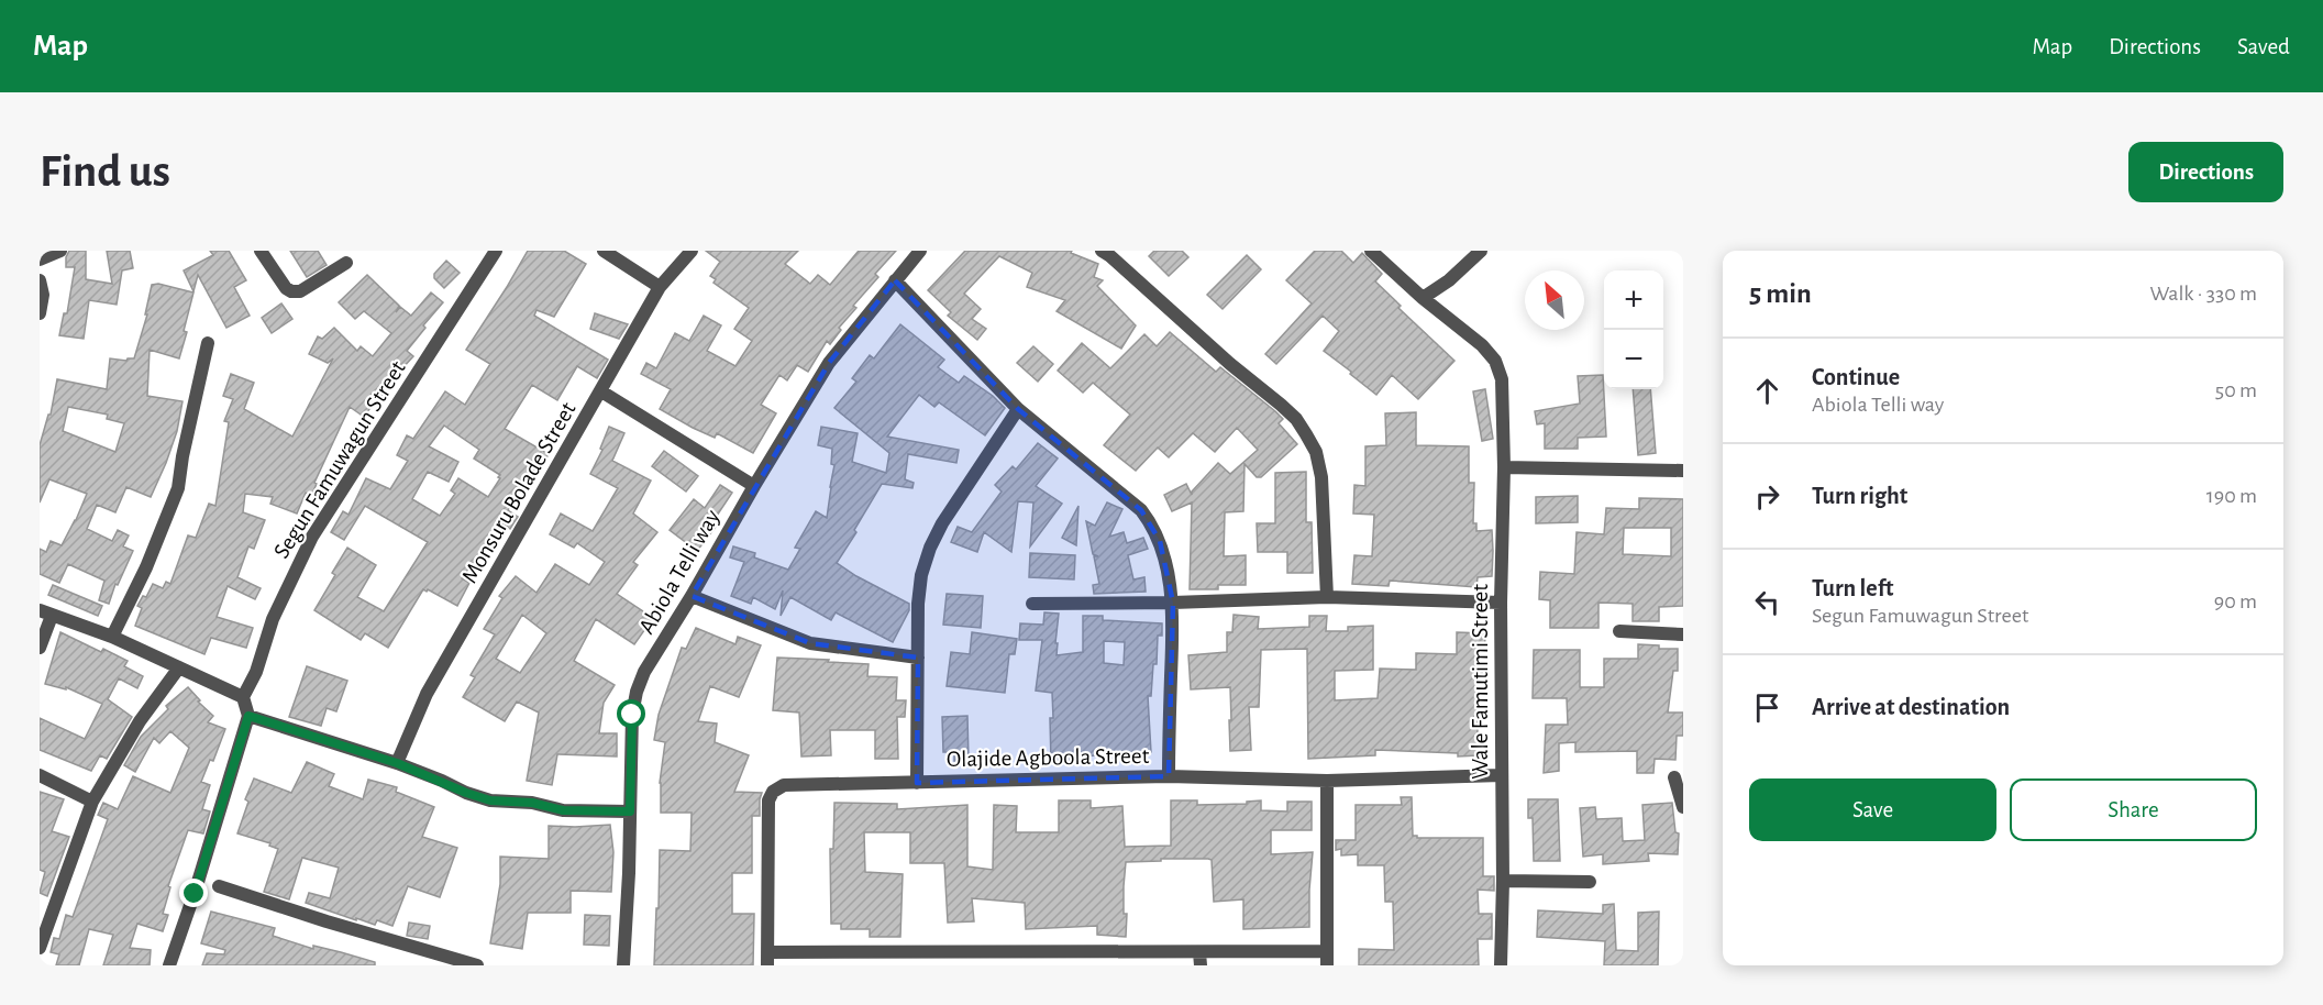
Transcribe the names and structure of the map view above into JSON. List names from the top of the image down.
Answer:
{
  "streets": {
    "street": [
      "Segun Famuwagun Street",
      "Monsuru Bolade Street",
      "Abiola Telli way",
      "Wale Famutimi Street",
      "Olajide Agboola Street"
    ]
  },
  "crossings": [
    ["Wale Famutimi Street", "Olajide Agboola Street"]
  ],
  "north": "top left",
  "page": {
    "header": "Map",
    "nav": ["Map", "Directions", "Saved"],
    "buttons": [
      "Directions",
      ["Save", "Share"]
    ],
    "title": "Find us",
    "heading": ["5 min", "Walk · 330 m"],
    "map_buttons": ["+", "−"],
    "list": [
      ["Continue", "Abiola Telli way", "50 m"],
      ["Turn right", "190 m"],
      ["Turn left", "Segun Famuwagun Street", "90 m"],
      "Arrive at destination"
    ]
  }
}
